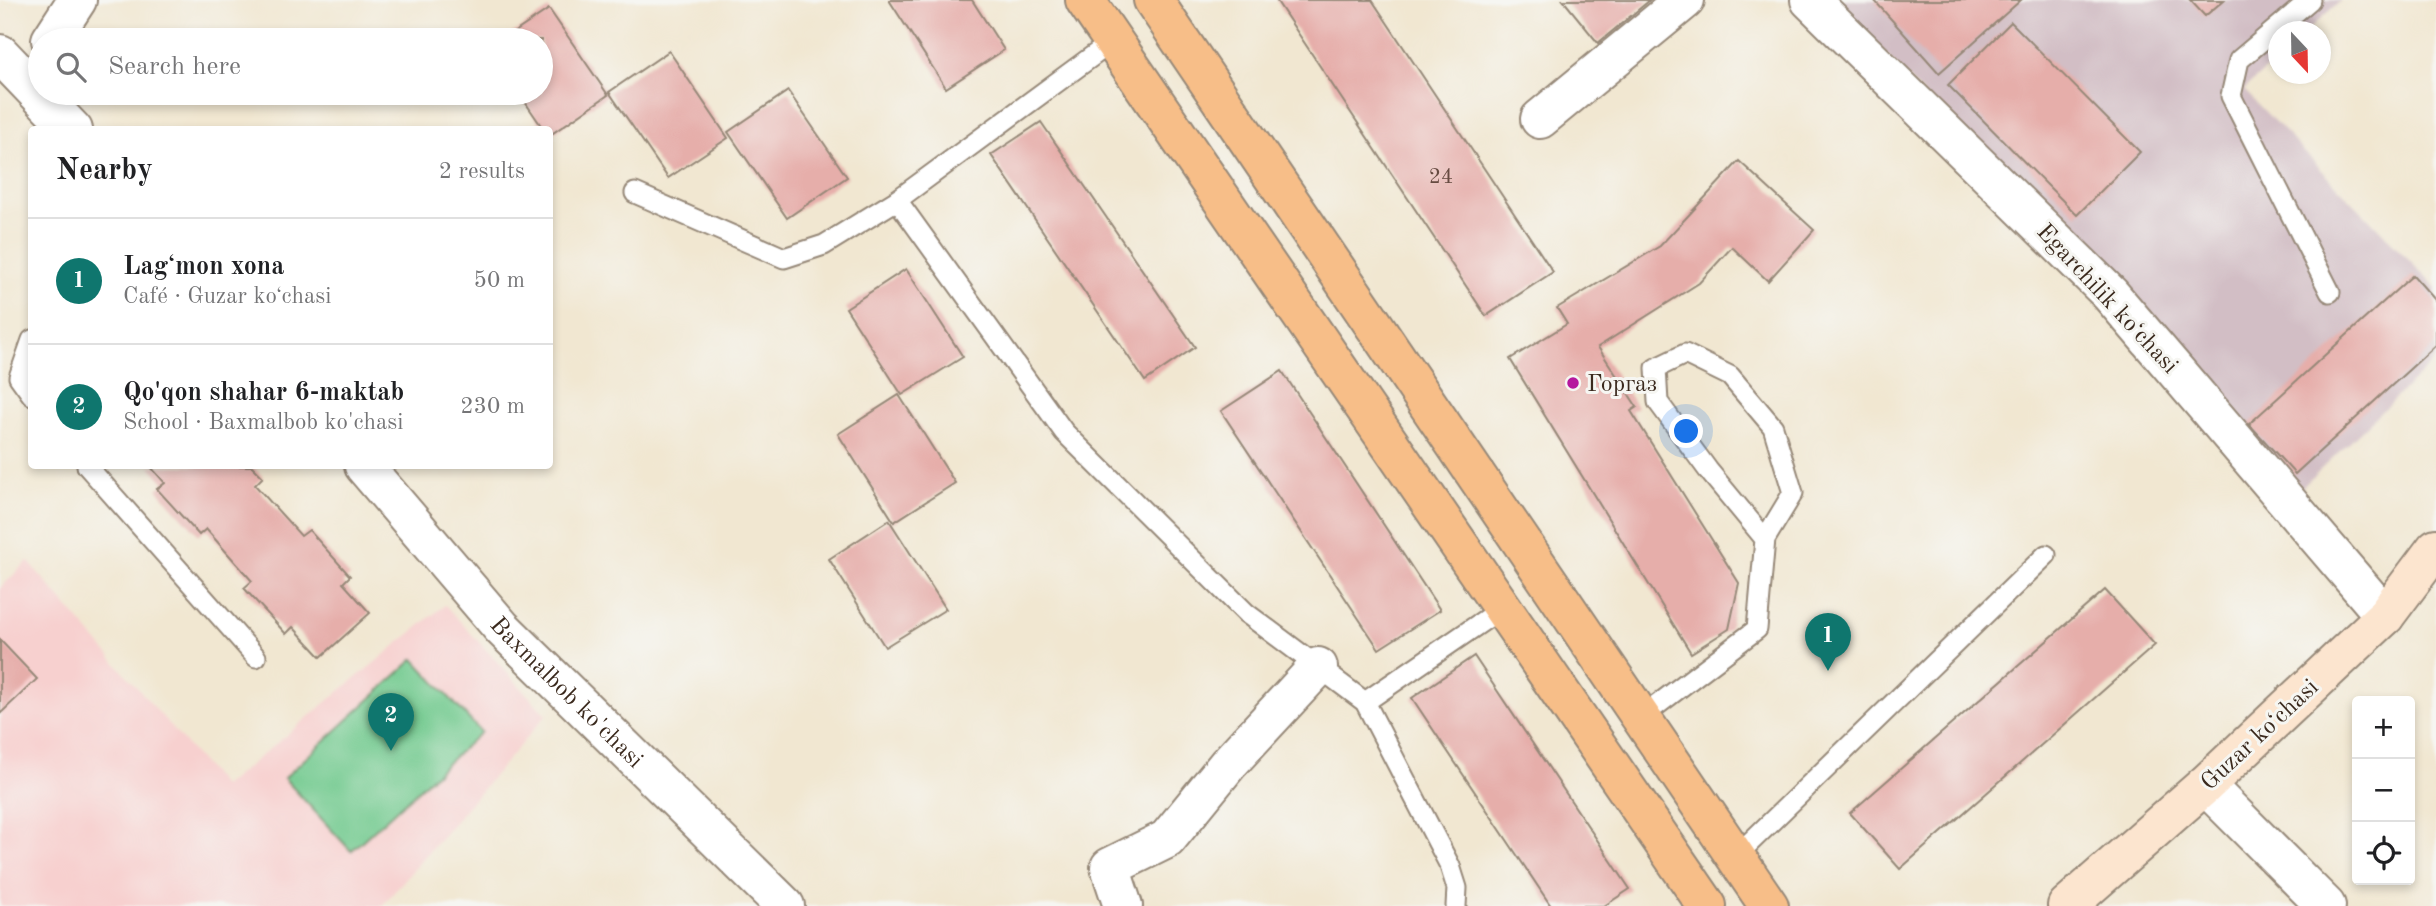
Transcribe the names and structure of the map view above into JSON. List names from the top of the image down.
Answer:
{
  "streets": {
    "main road": ["Guzar koʻchasi"],
    "street": ["Egarchilik koʻchasi", "Baxmalbob ko'chasi"]
  },
  "crossings": [
    ["Egarchilik koʻchasi", "Guzar koʻchasi"]
  ],
  "places": ["Горгаз"],
  "house_numbers": ["24"],
  "north": "bottom",
  "page": {
    "search": "Search here",
    "heading": ["Nearby", "2 results"],
    "list": [
      {
        "mark": "1",
        "name": "Lagʻmon xona",
        "note": "Café · Guzar koʻchasi",
        "value": "50 m"
      },
      {
        "mark": "2",
        "name": "Qo'qon shahar 6-maktab",
        "note": "School · Baxmalbob ko'chasi",
        "value": "230 m"
      }
    ],
    "pins": ["1", "2"],
    "map_buttons": ["+", "−"]
  }
}
